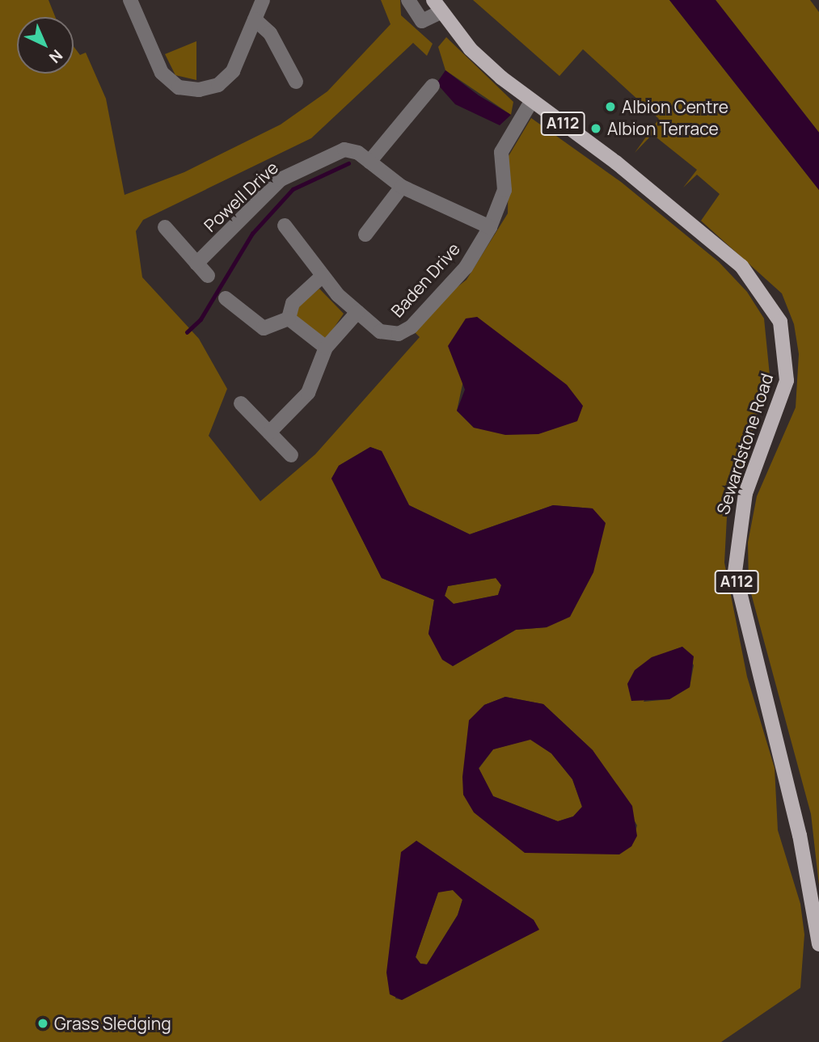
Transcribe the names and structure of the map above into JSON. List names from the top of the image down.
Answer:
{
  "streets": {
    "main road": ["A112", "Sewardstone Road"],
    "street": ["Powell Drive", "Baden Drive"]
  },
  "crossings": [
    ["Powell Drive", "Baden Drive"],
    ["Baden Drive", "Sewardstone Road"]
  ],
  "places": ["Albion Centre", "Albion Terrace", "Grass Sledging"],
  "north": "bottom right"
}
